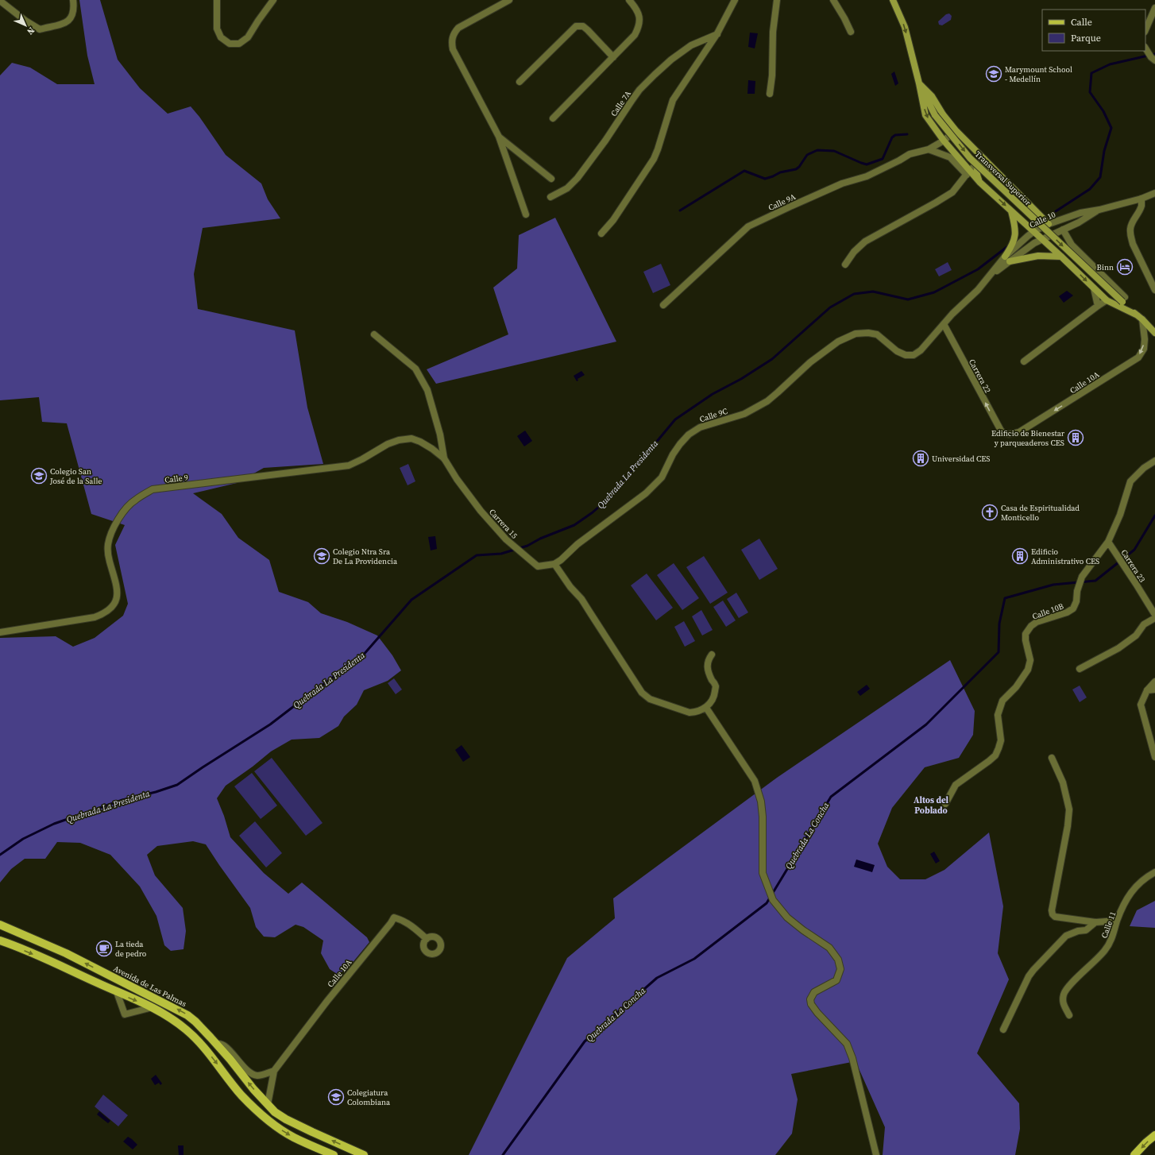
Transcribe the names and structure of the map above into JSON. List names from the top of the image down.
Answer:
{
  "streets": {
    "main road": ["Transversal Superior", "Avenida de Las Palmas"],
    "street": [
      "Calle 7A",
      "Calle 9A",
      "Calle 10",
      "Carrera 22",
      "Calle 10A",
      "Calle 9C",
      "Calle 9",
      "Carrera 15",
      "Carrera 23",
      "Calle 10B",
      "Calle 11"
    ]
  },
  "crossings": [
    ["Transversal Superior", "Calle 10A"],
    ["Calle 10", "Carrera 22"],
    ["Calle 10", "Calle 9C"],
    ["Carrera 22", "Calle 10A"],
    ["Calle 10A", "Avenida de Las Palmas"],
    ["Calle 9C", "Carrera 15"],
    ["Calle 9", "Carrera 15"],
    ["Carrera 23", "Calle 10B"]
  ],
  "one_way": ["Carrera 22", "Calle 10A"],
  "districts": ["Altos del Poblado"],
  "water": ["Quebrada La Presidenta", "Quebrada La Concha"],
  "places": {
    "school or university": [
      "Marymount School - Medellín",
      "Colegio San José de la Salle",
      "Colegio Ntra Sra De La Providencia",
      "Colegiatura Colombiana"
    ],
    "hotel": ["Binn"],
    "building": ["Edificio de Bienestar y parqueaderos CES", "Universidad CES", "Edificio Administrativo CES"],
    "church": ["Casa de Espiritualidad Monticello"],
    "cafe": ["La tieda de pedro"]
  },
  "legend": ["Calle", "Parque"],
  "north": "bottom right"
}
